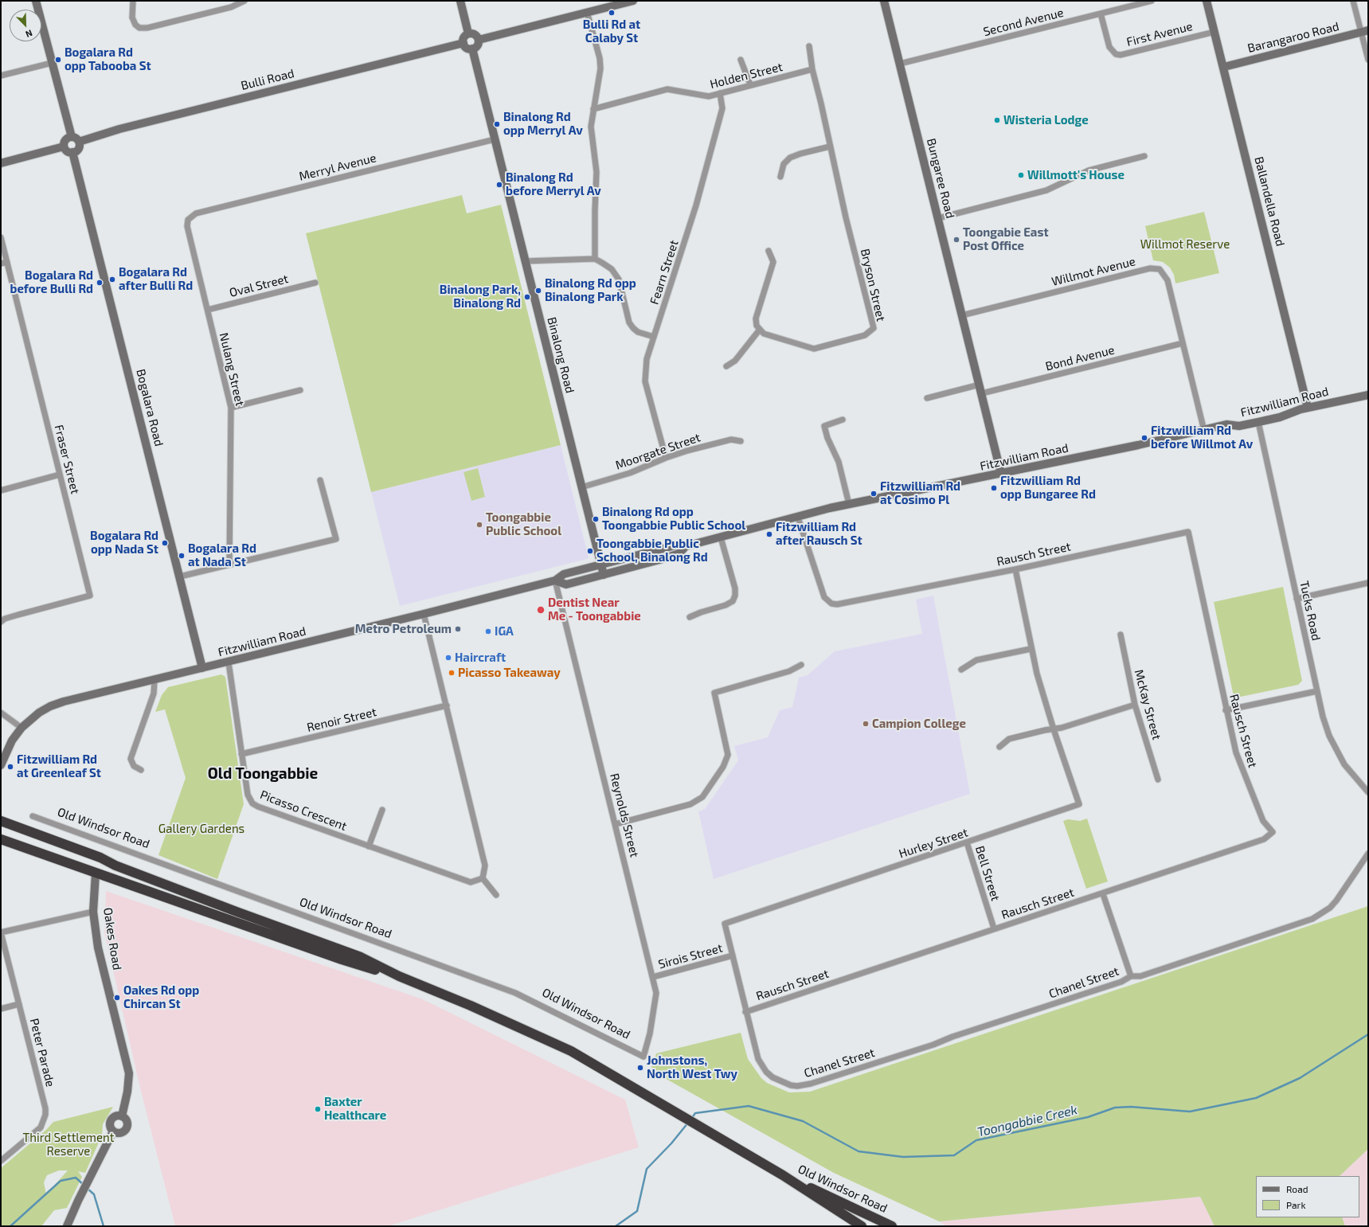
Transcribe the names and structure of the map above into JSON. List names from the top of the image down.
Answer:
{
  "streets": {
    "highway": ["Old Windsor Road", "Oakes Road"],
    "street": [
      "Second Avenue",
      "First Avenue",
      "Barangaroo Road",
      "Holden Street",
      "Bulli Road",
      "Merryl Avenue",
      "Bungaree Road",
      "Ballandella Road",
      "Willmot Avenue",
      "Fearn Street",
      "Bryson Street",
      "Oval Street",
      "Binalong Road",
      "Bond Avenue",
      "Nulang Street",
      "Fitzwilliam Road",
      "Bogalara Road",
      "Moorgate Street",
      "Fraser Street",
      "Rausch Street",
      "Tucks Road",
      "McKay Street",
      "Renoir Street",
      "Picasso Crescent",
      "Reynolds Street",
      "Hurley Street",
      "Bell Street",
      "Sirois Street",
      "Chanel Street",
      "Peter Parade"
    ]
  },
  "crossings": [
    ["Second Avenue", "First Avenue"],
    ["Second Avenue", "Bungaree Road"],
    ["First Avenue", "Ballandella Road"],
    ["Barangaroo Road", "Ballandella Road"],
    ["Holden Street", "Fearn Street"],
    ["Holden Street", "Bryson Street"],
    ["Bulli Road", "Binalong Road"],
    ["Bulli Road", "Bogalara Road"],
    ["Merryl Avenue", "Binalong Road"],
    ["Merryl Avenue", "Nulang Street"],
    ["Bungaree Road", "Willmot Avenue"],
    ["Bungaree Road", "Bond Avenue"],
    ["Bungaree Road", "Fitzwilliam Road"],
    ["Ballandella Road", "Fitzwilliam Road"],
    ["Willmot Avenue", "Bond Avenue"],
    ["Willmot Avenue", "Fitzwilliam Road"],
    ["Fearn Street", "Moorgate Street"],
    ["Oval Street", "Nulang Street"],
    ["Binalong Road", "Fitzwilliam Road"],
    ["Binalong Road", "Moorgate Street"],
    ["Fitzwilliam Road", "Bogalara Road"],
    ["Fitzwilliam Road", "Rausch Street"],
    ["Fitzwilliam Road", "Tucks Road"],
    ["Fitzwilliam Road", "Picasso Crescent"],
    ["Fitzwilliam Road", "Reynolds Street"],
    ["Rausch Street", "Hurley Street"],
    ["Rausch Street", "Bell Street"],
    ["Renoir Street", "Picasso Crescent"],
    ["Reynolds Street", "Old Windsor Road"],
    ["Reynolds Street", "Sirois Street"],
    ["Old Windsor Road", "Oakes Road"],
    ["Hurley Street", "Bell Street"],
    ["Hurley Street", "Sirois Street"],
    ["Hurley Street", "Chanel Street"]
  ],
  "districts": ["Old Toongabbie"],
  "water": ["Toongabbie Creek"],
  "parks": ["Willmot Reserve", "Gallery Gardens", "Third Settlement Reserve"],
  "places": [
    "Bulli Rd at Calaby St",
    "Bogalara Rd opp Tabooba St",
    "Wisteria Lodge",
    "Binalong Rd opp Merryl Av",
    "Willmott's House",
    "Binalong Rd before Merryl Av",
    "Toongabie East Post Office",
    "Bogalara Rd after Bulli Rd",
    "Bogalara Rd before Bulli Rd",
    "Binalong Rd opp Binalong Park",
    "Binalong Park, Binalong Rd",
    "Fitzwilliam Rd before Willmot Av",
    "Fitzwilliam Rd opp Bungaree Rd",
    "Fitzwilliam Rd at Cosimo Pl",
    "Binalong Rd opp Toongabbie Public School",
    "Toongabbie Public School",
    "Fitzwilliam Rd after Rausch St",
    "Bogalara Rd opp Nada St",
    "Toongabbie Public School, Binalong Rd",
    "Bogalara Rd at Nada St",
    "Dentist Near Me - Toongabbie",
    "Metro Petroleum",
    "IGA",
    "Haircraft",
    "Picasso Takeaway",
    "Campion College",
    "Fitzwilliam Rd at Greenleaf St",
    "Oakes Rd opp Chircan St",
    "Johnstons, North West Twy",
    "Baxter Healthcare"
  ],
  "legend": ["Road", "Park"],
  "north": "bottom right"
}
